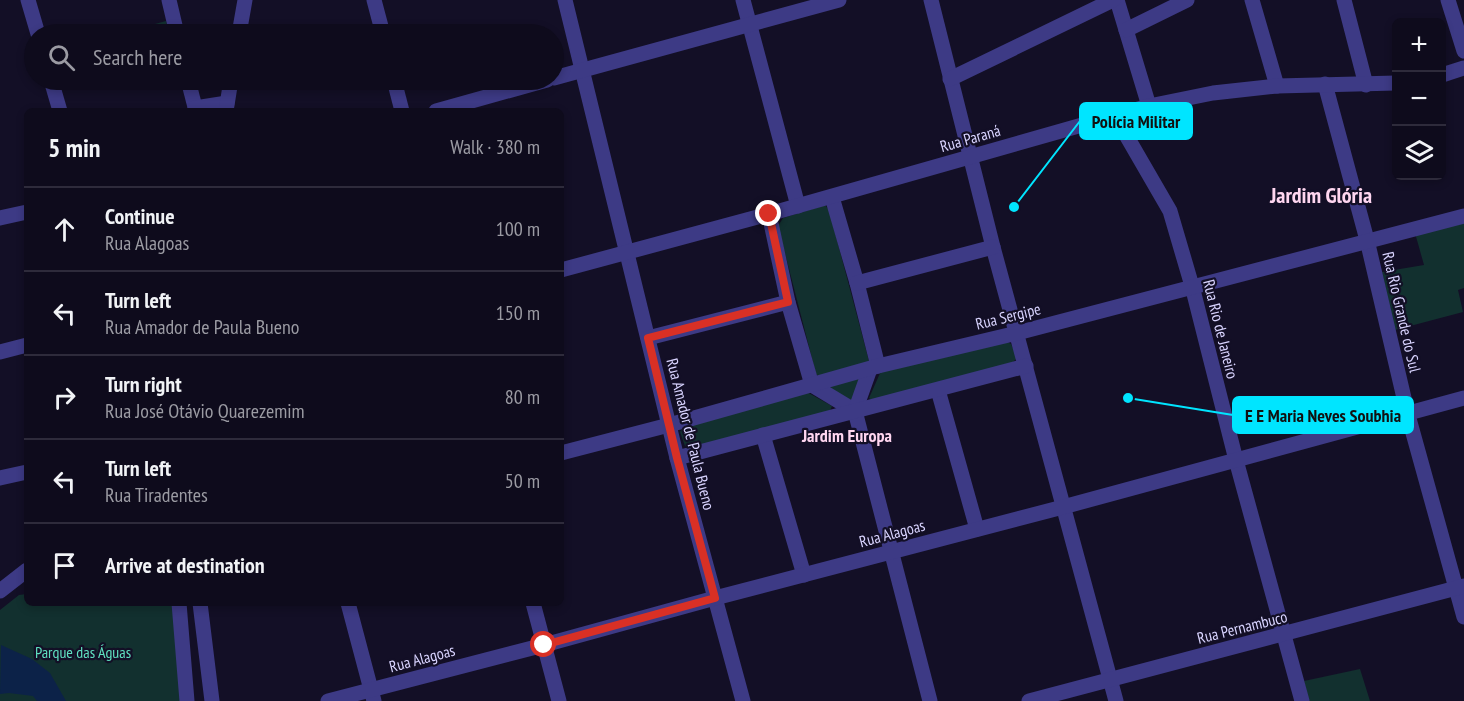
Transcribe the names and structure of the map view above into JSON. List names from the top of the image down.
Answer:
{
  "streets": {
    "street": [
      "Rua Paraná",
      "Rua Rio Grande do Sul",
      "Rua Sergipe",
      "Rua Rio de Janeiro",
      "Rua Amador de Paula Bueno",
      "Rua Alagoas",
      "Rua Pernambuco"
    ]
  },
  "crossings": [
    ["Rua Paraná", "Rua Rio Grande do Sul"],
    ["Rua Paraná", "Rua Rio de Janeiro"],
    ["Rua Paraná", "Rua Amador de Paula Bueno"],
    ["Rua Rio Grande do Sul", "Rua Sergipe"],
    ["Rua Rio Grande do Sul", "Rua Alagoas"],
    ["Rua Rio Grande do Sul", "Rua Pernambuco"],
    ["Rua Sergipe", "Rua Rio de Janeiro"],
    ["Rua Sergipe", "Rua Amador de Paula Bueno"],
    ["Rua Rio de Janeiro", "Rua Alagoas"],
    ["Rua Rio de Janeiro", "Rua Pernambuco"],
    ["Rua Amador de Paula Bueno", "Rua Alagoas"]
  ],
  "districts": ["Jardim Glória", "Jardim Europa"],
  "parks": ["Parque das Águas"],
  "places": ["Polícia Militar", "E E Maria Neves Soubhia"],
  "page": {
    "map_buttons": ["+", "−"],
    "search": "Search here",
    "heading": ["5 min", "Walk · 380 m"],
    "list": [
      ["Continue", "Rua Alagoas", "100 m"],
      ["Turn left", "Rua Amador de Paula Bueno", "150 m"],
      ["Turn right", "Rua José Otávio Quarezemim", "80 m"],
      ["Turn left", "Rua Tiradentes", "50 m"],
      "Arrive at destination"
    ]
  }
}
